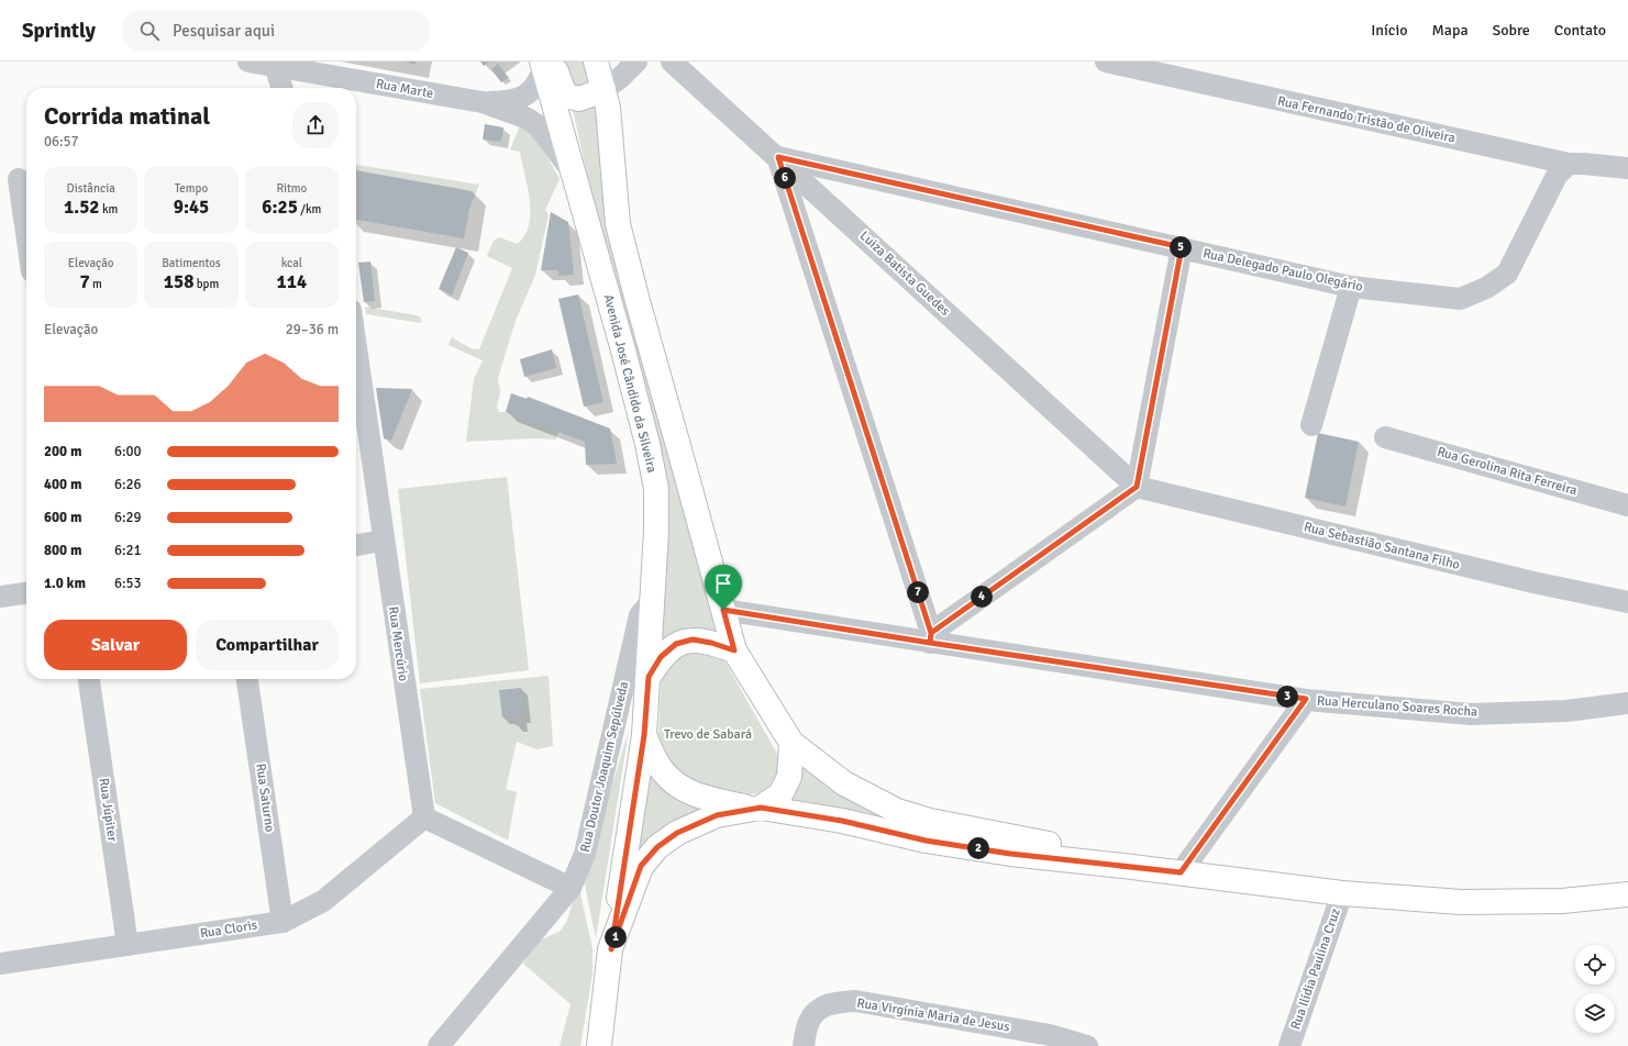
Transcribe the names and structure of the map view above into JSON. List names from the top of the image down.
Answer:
{
  "streets": {
    "main road": ["Avenida José Cândido da Silveira"],
    "street": [
      "Rua Marte",
      "Rua Fernando Tristão de Oliveira",
      "Rua Delegado Paulo Olegário",
      "Luiza Batista Guedes",
      "Rua Gerolina Rita Ferreira",
      "Rua Sebastião Santana Filho",
      "Rua Mercúrio",
      "Rua Herculano Soares Rocha",
      "Rua Doutor Joaquim Sepúlveda",
      "Rua Saturno",
      "Rua Júpiter",
      "Rua Cloris",
      "Rua Ilídia Paulina Cruz",
      "Rua Virgínia Maria de Jesus"
    ]
  },
  "crossings": [
    ["Rua Marte", "Avenida José Cândido da Silveira"],
    ["Rua Fernando Tristão de Oliveira", "Rua Delegado Paulo Olegário"],
    ["Rua Delegado Paulo Olegário", "Luiza Batista Guedes"],
    ["Luiza Batista Guedes", "Rua Sebastião Santana Filho"],
    ["Avenida José Cândido da Silveira", "Rua Herculano Soares Rocha"],
    ["Avenida José Cândido da Silveira", "Rua Doutor Joaquim Sepúlveda"],
    ["Rua Mercúrio", "Rua Cloris"],
    ["Rua Saturno", "Rua Cloris"],
    ["Rua Júpiter", "Rua Cloris"]
  ],
  "parks": ["Trevo de Sabará"],
  "page": {
    "header": "Sprintly",
    "search": "Pesquisar aqui",
    "nav": [
      "Início",
      "Mapa",
      "Sobre",
      "Contato"
    ],
    "heading": ["Corrida matinal", "06:57"],
    "stats": [
      ["Distância", "1.52 km"],
      ["Tempo", "9:45"],
      ["Ritmo", "6:25 /km"],
      ["Elevação", "7 m"],
      ["Batimentos", "158 bpm"],
      ["kcal", "114"]
    ],
    "pins": [
      "6",
      "5",
      "7",
      "4",
      "3",
      "2",
      "1"
    ],
    "chart": ["Elevação", "29–36 m"],
    "list": [
      {
        "name": "200 m",
        "note": "6:00"
      },
      {
        "name": "400 m",
        "note": "6:26"
      },
      {
        "name": "600 m",
        "note": "6:29"
      },
      {
        "name": "800 m",
        "note": "6:21"
      },
      {
        "name": "1.0 km",
        "note": "6:53"
      }
    ],
    "buttons": ["Salvar", "Compartilhar"]
  }
}
